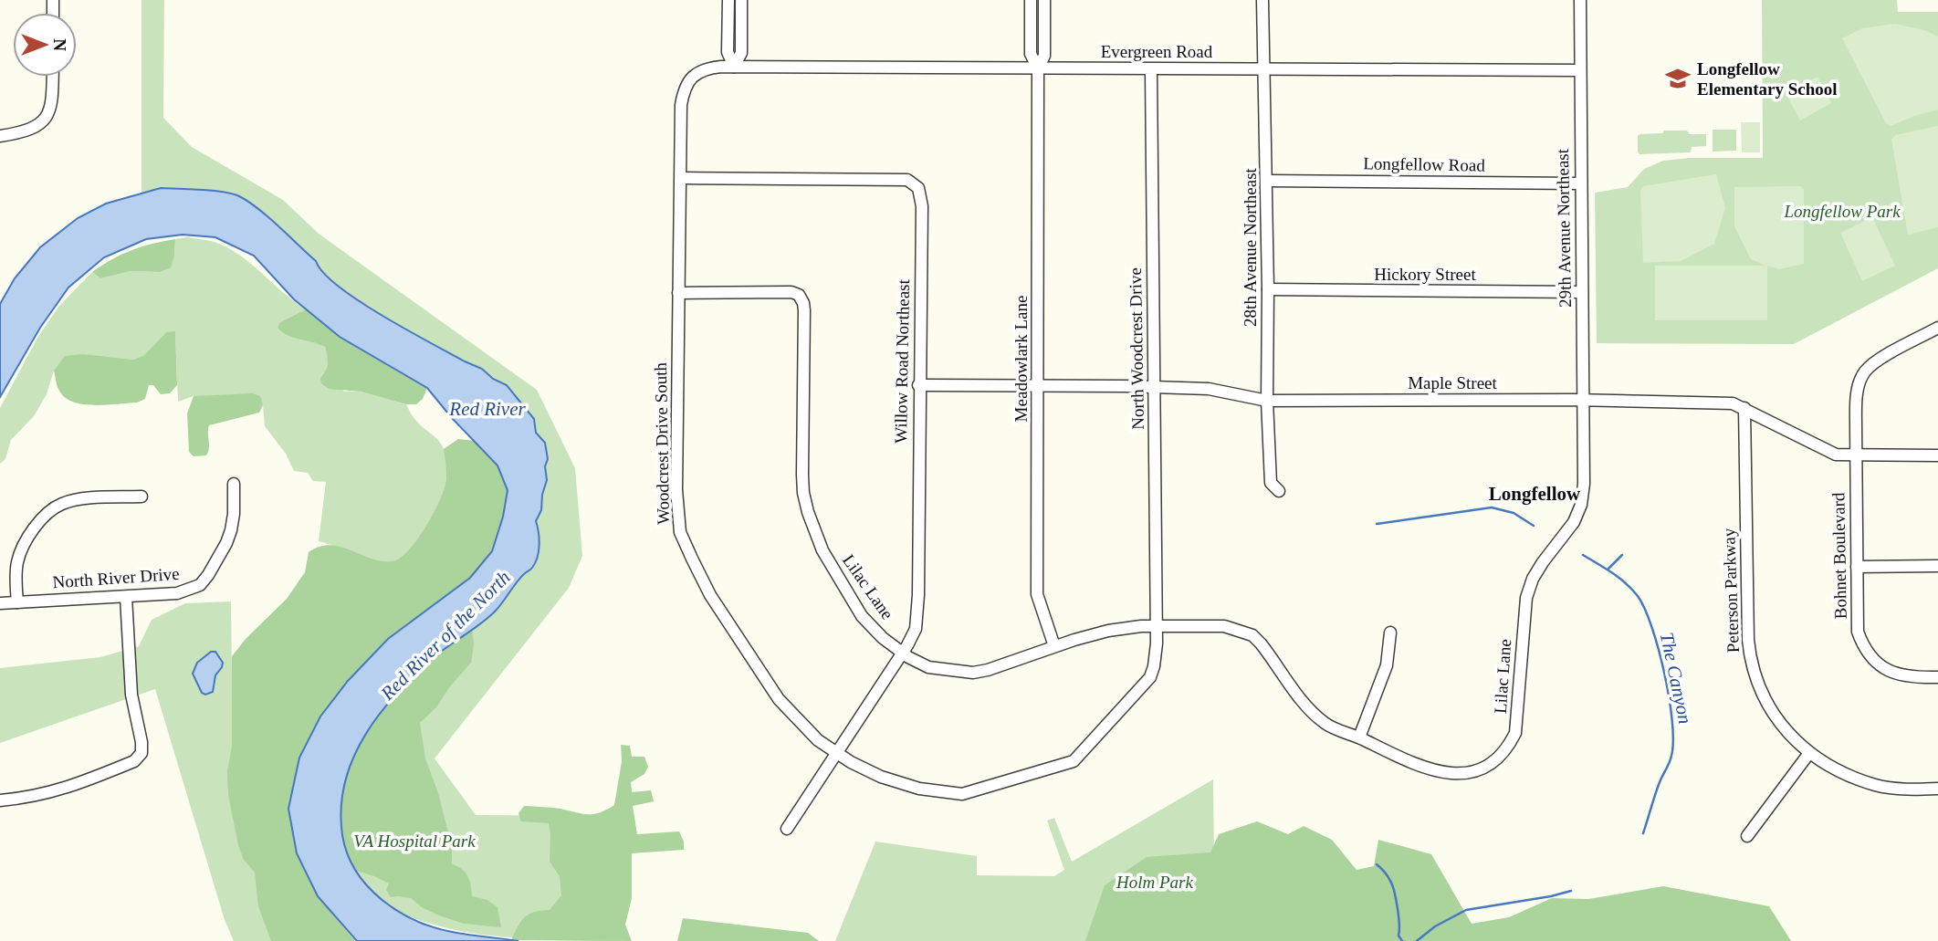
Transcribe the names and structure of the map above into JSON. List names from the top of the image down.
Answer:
{
  "streets": {
    "street": [
      "Evergreen Road",
      "Longfellow Road",
      "29th Avenue Northeast",
      "28th Avenue Northeast",
      "Hickory Street",
      "North Woodcrest Drive",
      "Meadowlark Lane",
      "Willow Road Northeast",
      "Maple Street",
      "Woodcrest Drive South",
      "Bohnet Boulevard",
      "North River Drive",
      "Lilac Lane",
      "Peterson Parkway"
    ]
  },
  "crossings": [
    ["Evergreen Road", "29th Avenue Northeast"],
    ["Evergreen Road", "28th Avenue Northeast"],
    ["Evergreen Road", "North Woodcrest Drive"],
    ["Evergreen Road", "Meadowlark Lane"],
    ["Evergreen Road", "Woodcrest Drive South"],
    ["Longfellow Road", "29th Avenue Northeast"],
    ["Longfellow Road", "28th Avenue Northeast"],
    ["29th Avenue Northeast", "Hickory Street"],
    ["29th Avenue Northeast", "Maple Street"],
    ["29th Avenue Northeast", "Lilac Lane"],
    ["28th Avenue Northeast", "Hickory Street"],
    ["28th Avenue Northeast", "Maple Street"],
    ["North Woodcrest Drive", "Maple Street"],
    ["North Woodcrest Drive", "Woodcrest Drive South"],
    ["North Woodcrest Drive", "Lilac Lane"],
    ["Meadowlark Lane", "Maple Street"],
    ["Meadowlark Lane", "Lilac Lane"],
    ["Willow Road Northeast", "Maple Street"],
    ["Willow Road Northeast", "Woodcrest Drive South"],
    ["Willow Road Northeast", "Lilac Lane"],
    ["Maple Street", "Bohnet Boulevard"],
    ["Maple Street", "Peterson Parkway"],
    ["Woodcrest Drive South", "Lilac Lane"]
  ],
  "districts": ["Longfellow"],
  "water": ["Red River", "Red River of the North", "The Canyon"],
  "parks": ["Longfellow Park", "VA Hospital Park", "Holm Park"],
  "places": {
    "school or university": ["Longfellow Elementary School"]
  },
  "north": "right"
}
